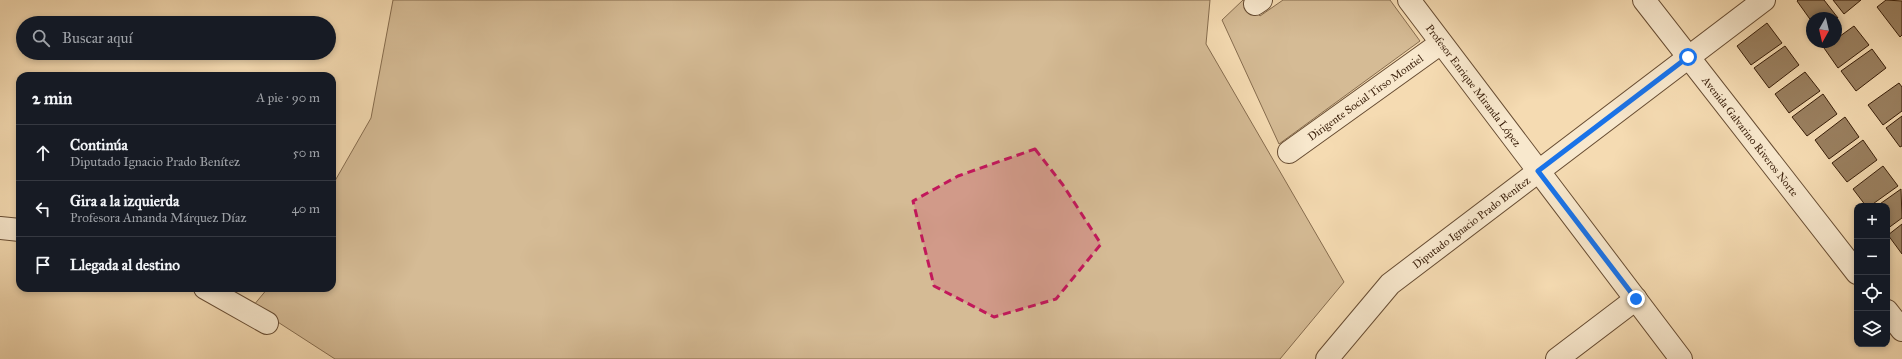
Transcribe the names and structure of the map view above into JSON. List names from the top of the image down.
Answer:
{
  "streets": {
    "street": [
      "Profesor Enrique Miranda López",
      "Dirigente Social Tirso Montiel",
      "Avenida Galvarino Riveros Norte",
      "Diputado Ignacio Prado Benítez"
    ]
  },
  "crossings": [
    ["Profesor Enrique Miranda López", "Dirigente Social Tirso Montiel"],
    ["Profesor Enrique Miranda López", "Diputado Ignacio Prado Benítez"],
    ["Avenida Galvarino Riveros Norte", "Diputado Ignacio Prado Benítez"]
  ],
  "north": "bottom",
  "page": {
    "search": "Buscar aquí",
    "heading": ["2 min", "A pie · 90 m"],
    "list": [
      ["Continúa", "Diputado Ignacio Prado Benítez", "50 m"],
      ["Gira a la izquierda", "Profesora Amanda Márquez Díaz", "40 m"],
      "Llegada al destino"
    ],
    "map_buttons": ["+", "−"]
  }
}
